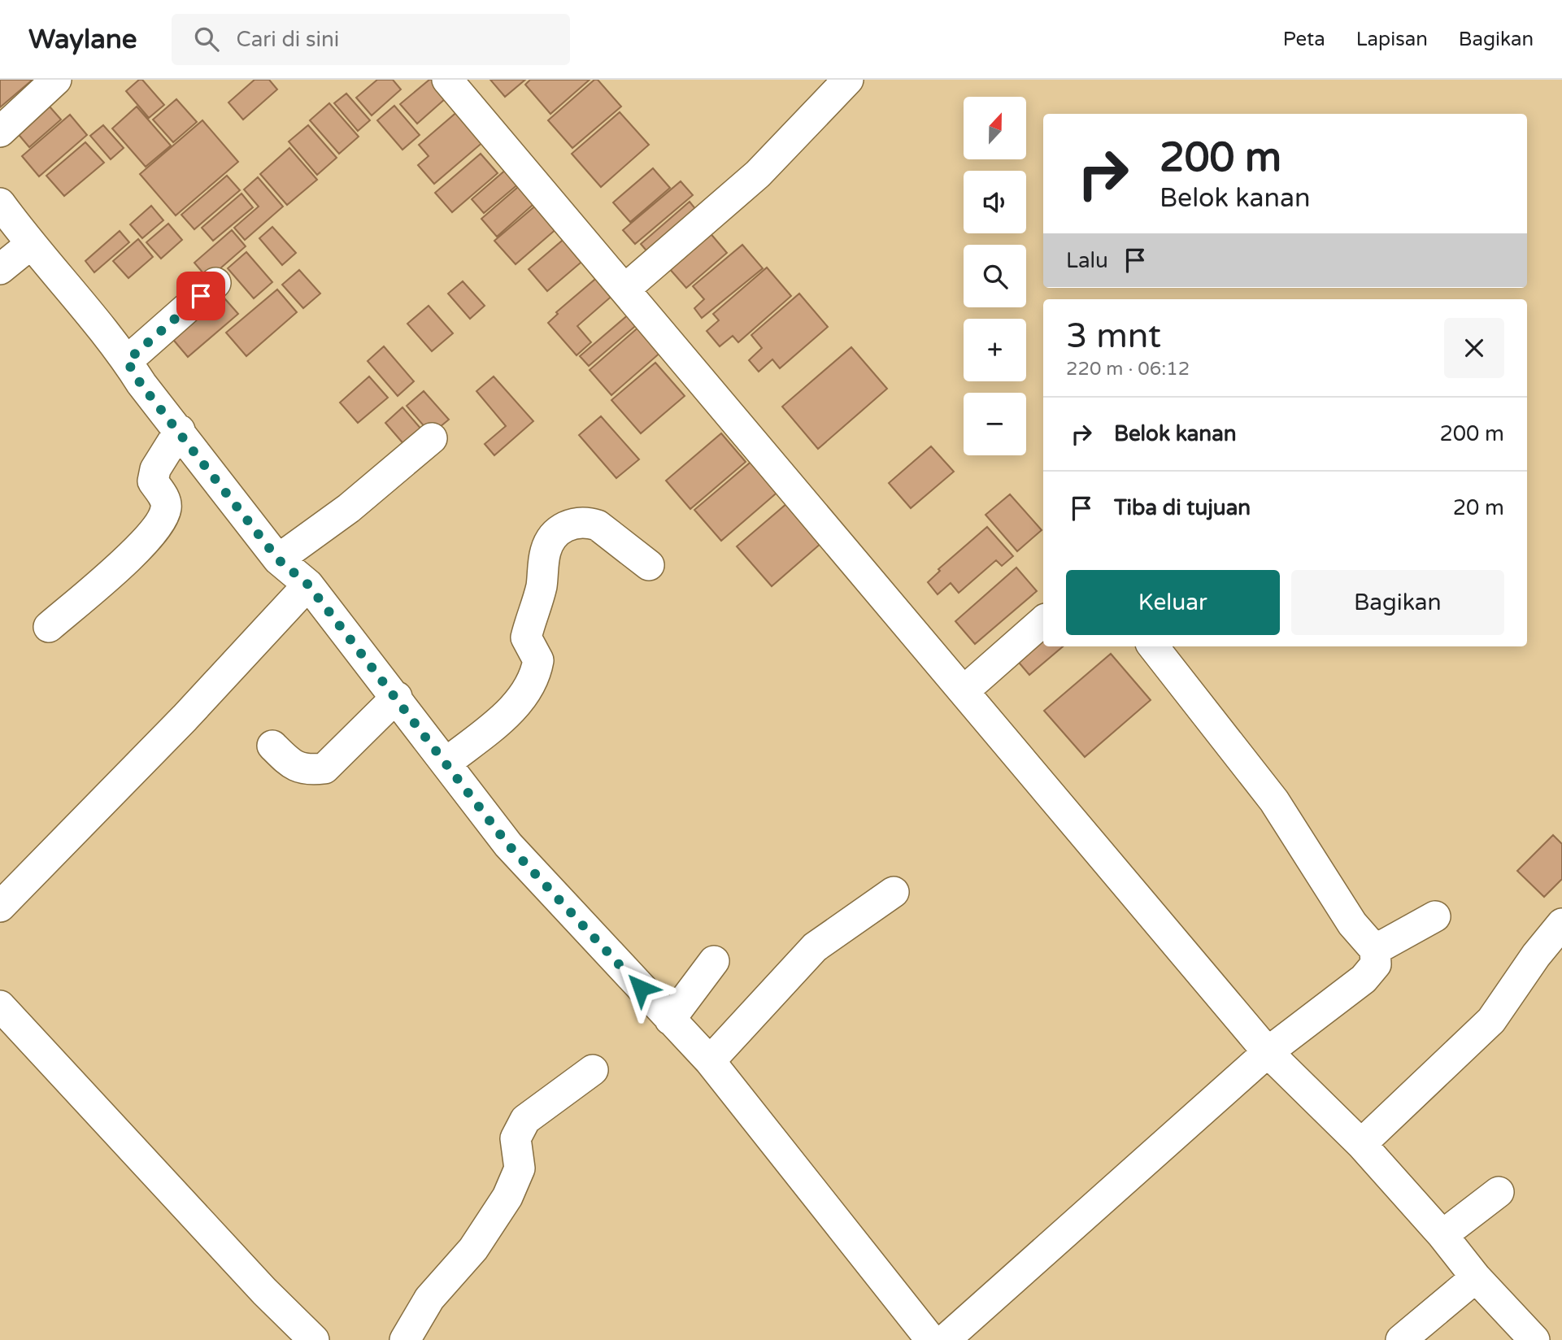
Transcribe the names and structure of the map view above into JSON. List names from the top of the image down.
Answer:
{
  "north": "top",
  "page": {
    "header": "Waylane",
    "search": "Cari di sini",
    "nav": ["Peta", "Lapisan", "Bagikan"],
    "map_buttons": ["+", "−"],
    "turn": ["200 m", "Belok kanan"],
    "then": "Lalu",
    "heading": ["3 mnt", "220 m · 06:12"],
    "list": [
      {
        "name": "Belok kanan",
        "value": "200 m"
      },
      {
        "name": "Tiba di tujuan",
        "value": "20 m"
      }
    ],
    "buttons": ["Keluar", "Bagikan"]
  }
}
